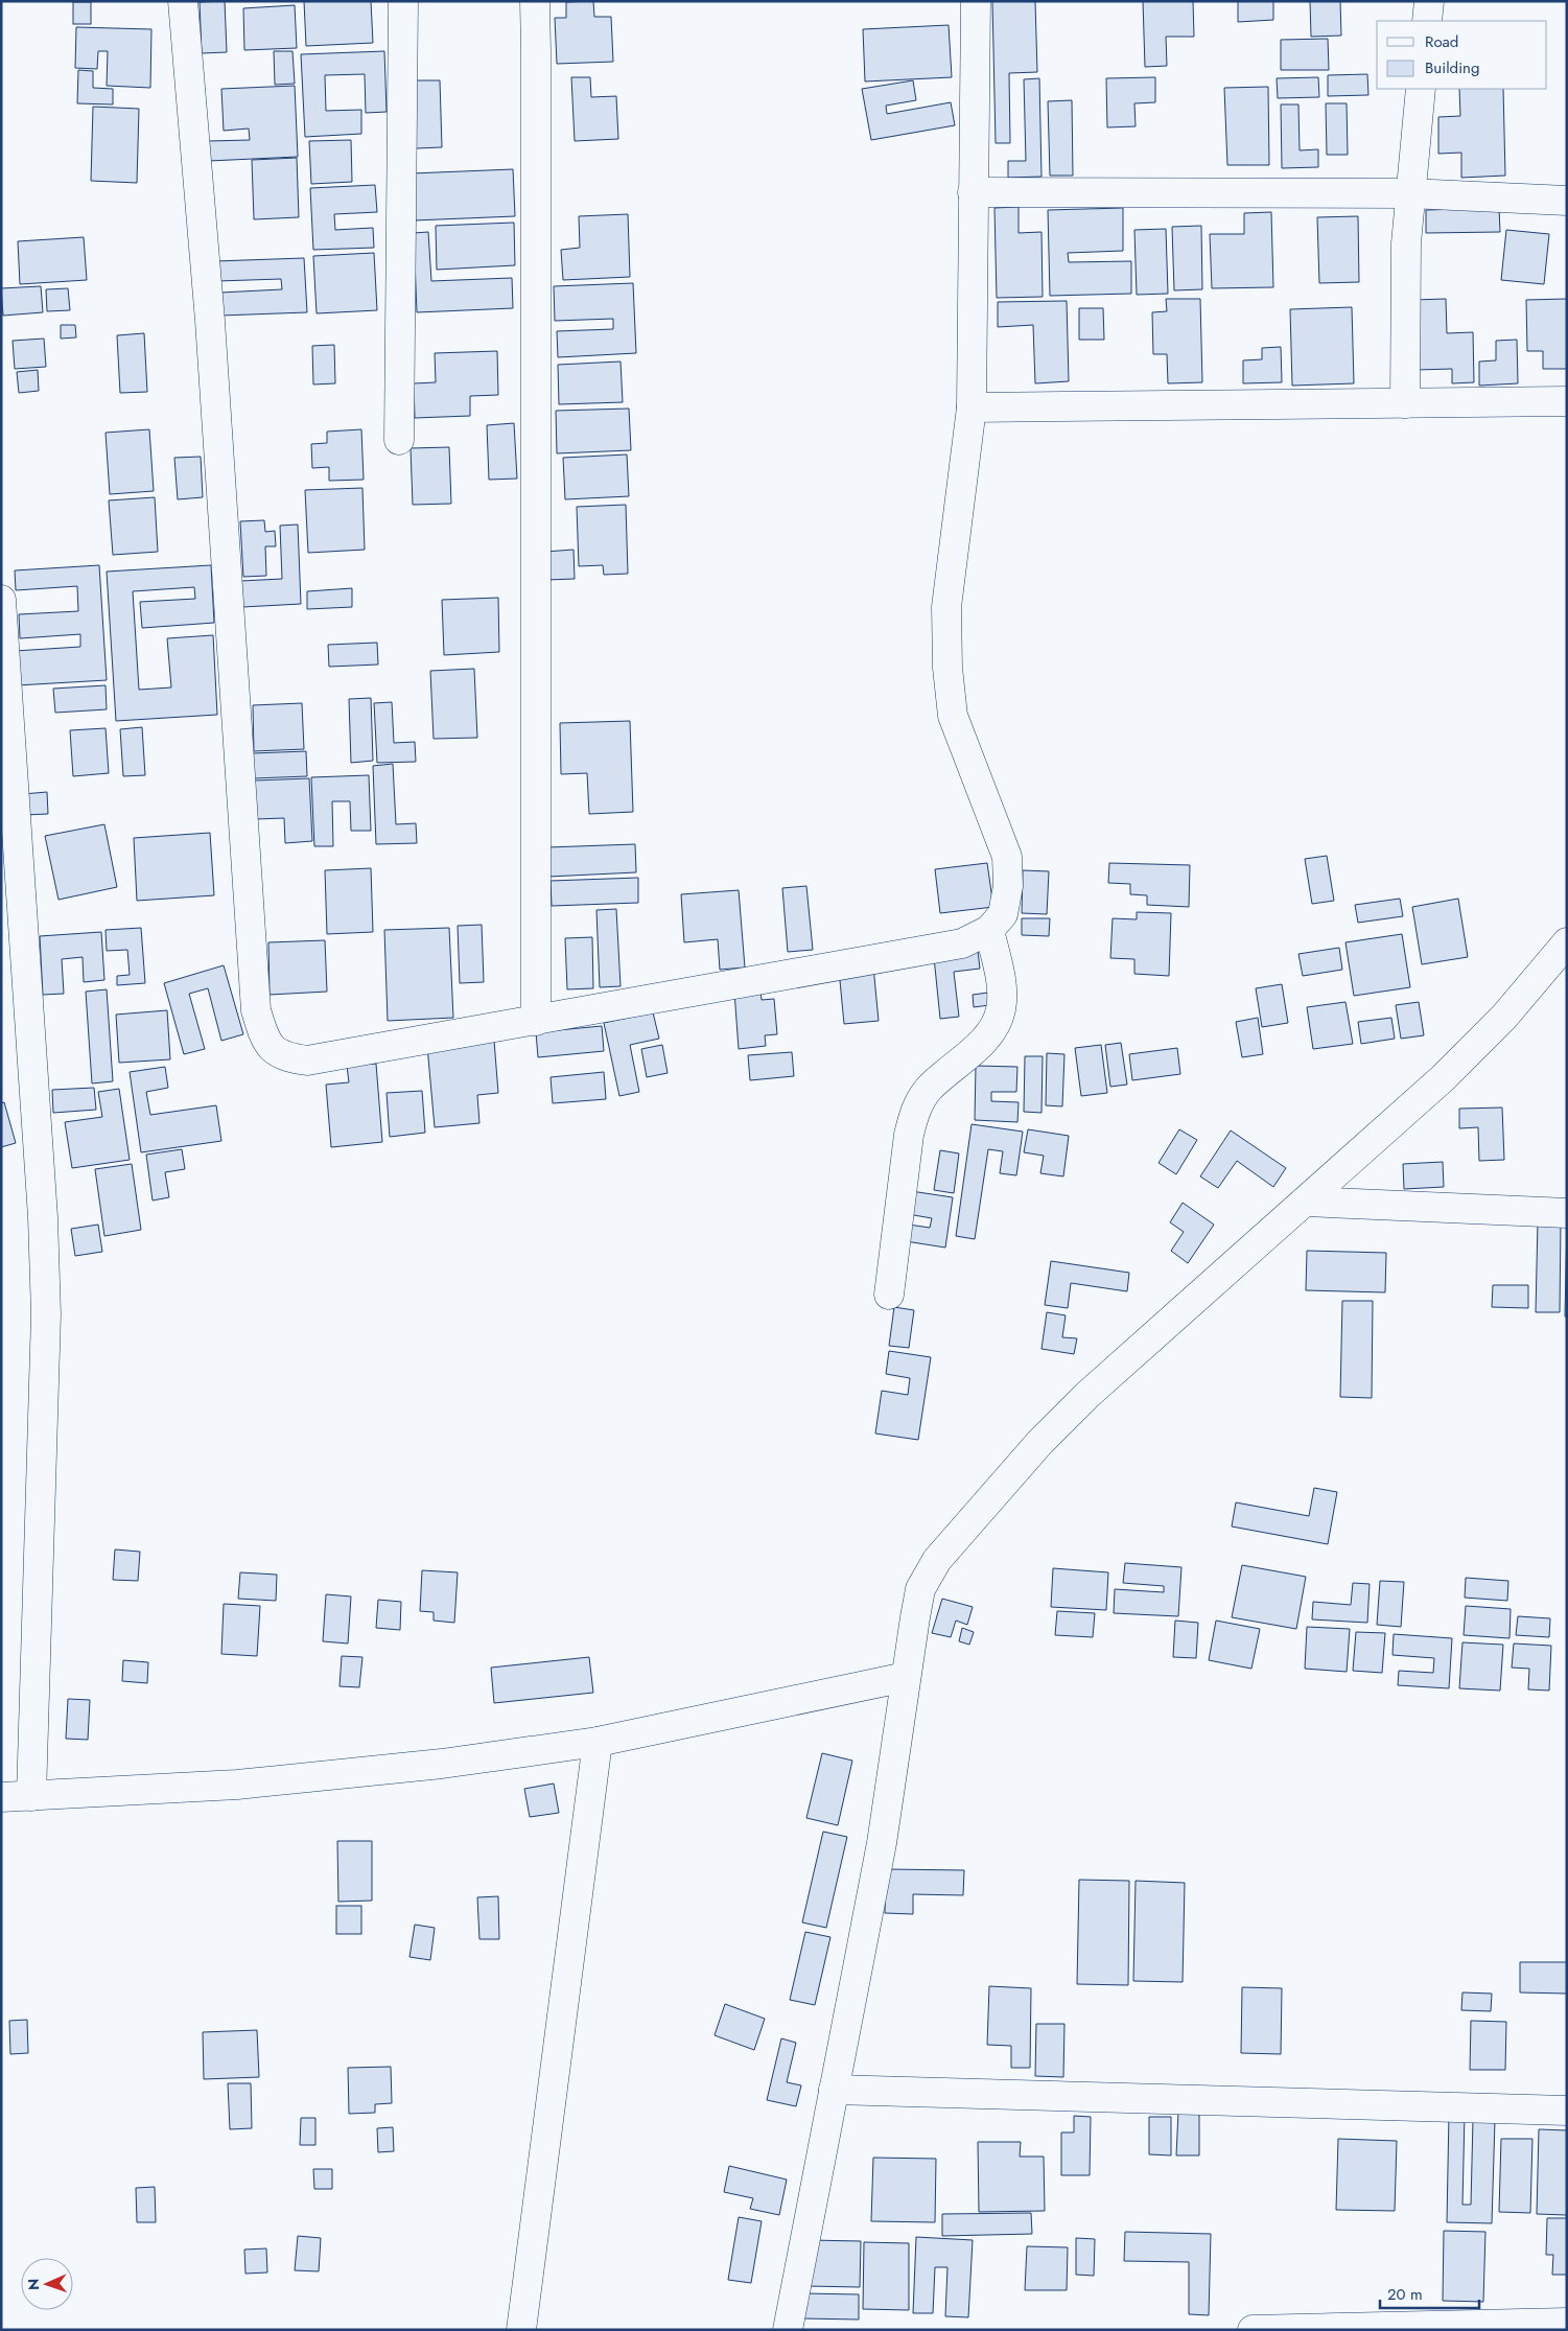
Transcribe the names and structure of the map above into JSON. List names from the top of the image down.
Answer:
{
  "legend": ["Road", "Building"],
  "scale_bar": "20 m",
  "north": "left"
}
